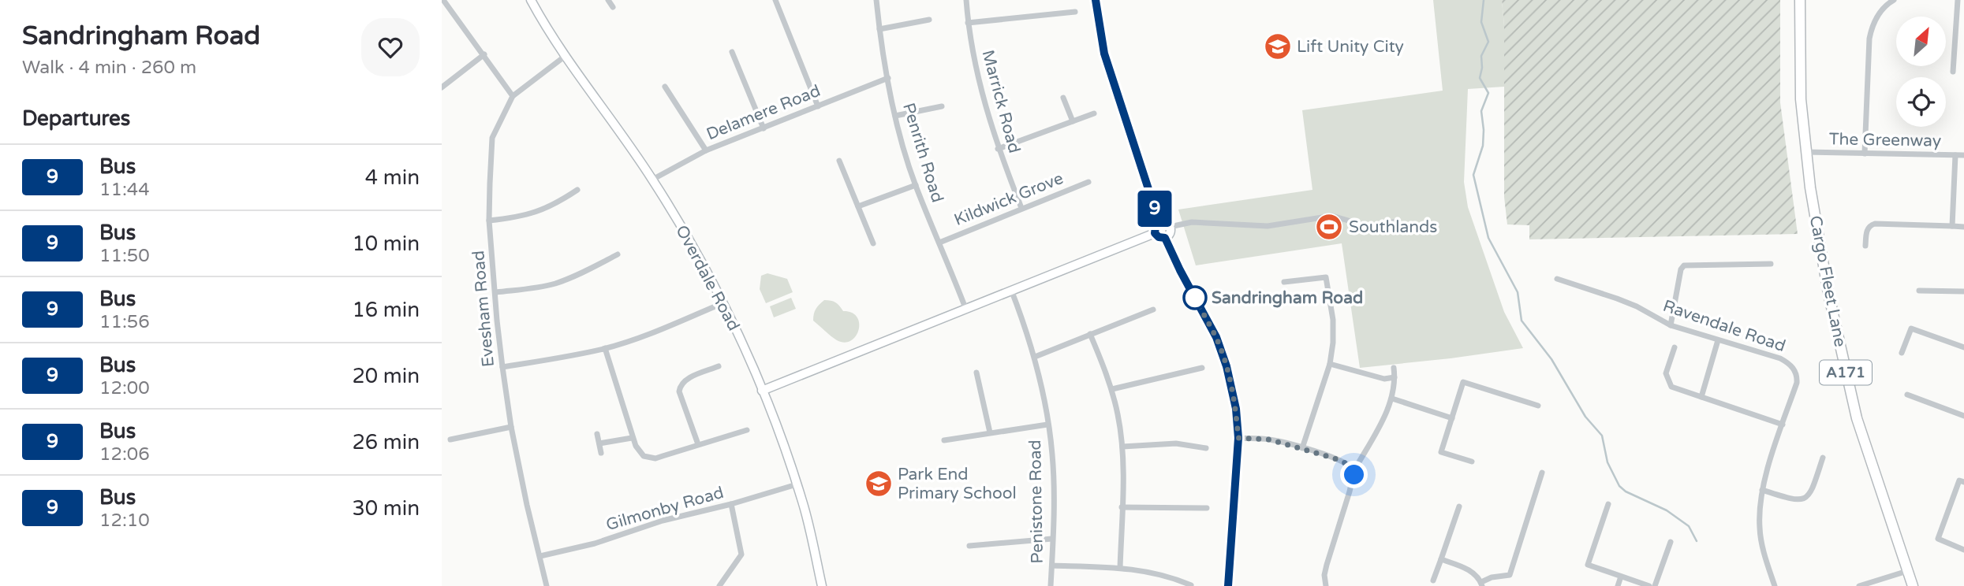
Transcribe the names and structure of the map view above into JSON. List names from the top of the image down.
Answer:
{
  "streets": {
    "main road": ["Cargo Fleet Lane", "A171"],
    "street": [
      "Marrick Road",
      "Delamere Road",
      "The Greenway",
      "Penrith Road",
      "Kildwick Grove",
      "Overdale Road",
      "Evesham Road",
      "Ravendale Road",
      "Penistone Road",
      "Gilmonby Road"
    ]
  },
  "crossings": [
    ["Marrick Road", "Kildwick Grove"],
    ["Delamere Road", "Penrith Road"],
    ["Delamere Road", "Overdale Road"],
    ["The Greenway", "Cargo Fleet Lane"],
    ["Penrith Road", "Kildwick Grove"],
    ["Overdale Road", "Evesham Road"],
    ["Overdale Road", "Gilmonby Road"],
    ["Evesham Road", "Gilmonby Road"]
  ],
  "places": {
    "school or university": ["Lift Unity City", "Park End Primary School"],
    "sports": ["Southlands"],
    "other": ["Sandringham Road"]
  },
  "lines": ["bus line 9"],
  "north": "top right",
  "page": {
    "heading": [
      ["Sandringham Road", "Walk · 4 min · 260 m"],
      "Departures"
    ],
    "on_map": "9",
    "list": [
      {
        "mark": "9",
        "name": "Bus",
        "note": "11:44",
        "value": "4 min"
      },
      {
        "mark": "9",
        "name": "Bus",
        "note": "11:50",
        "value": "10 min"
      },
      {
        "mark": "9",
        "name": "Bus",
        "note": "11:56",
        "value": "16 min"
      },
      {
        "mark": "9",
        "name": "Bus",
        "note": "12:00",
        "value": "20 min"
      },
      {
        "mark": "9",
        "name": "Bus",
        "note": "12:06",
        "value": "26 min"
      },
      {
        "mark": "9",
        "name": "Bus",
        "note": "12:10",
        "value": "30 min"
      }
    ]
  }
}
